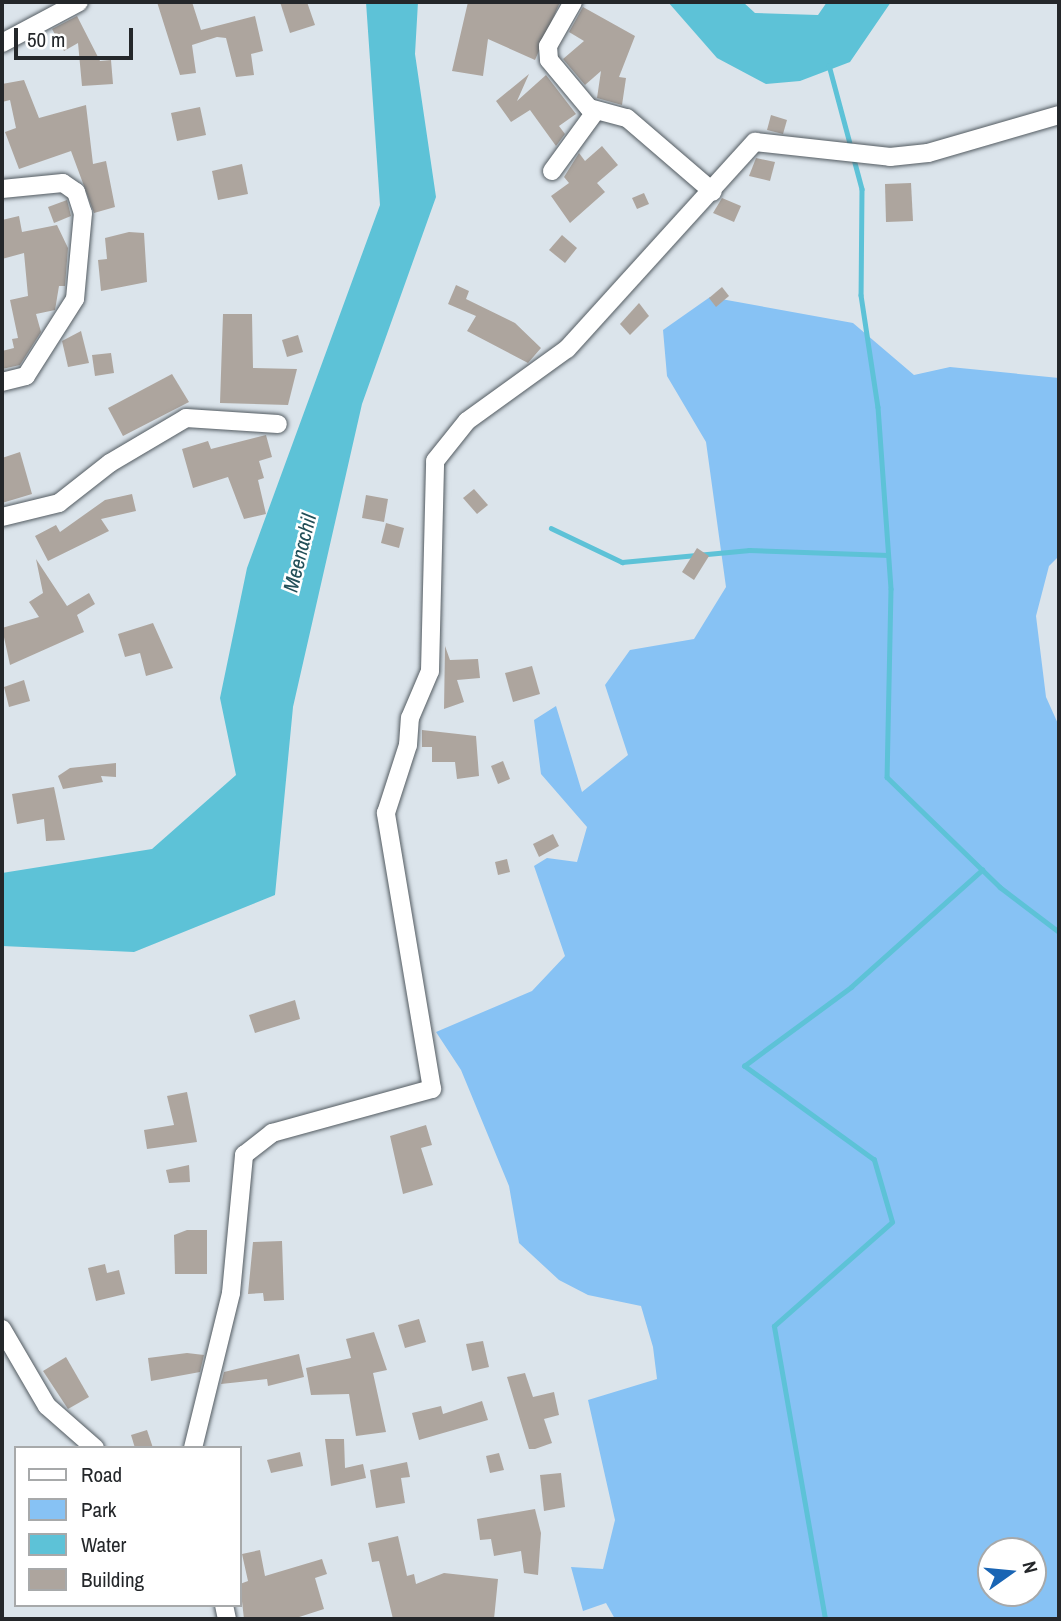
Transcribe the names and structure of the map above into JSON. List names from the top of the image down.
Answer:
{
  "water": ["Meenachil"],
  "legend": [
    "Road",
    "Park",
    "Water",
    "Building"
  ],
  "scale_bar": "50 m",
  "north": "right"
}
